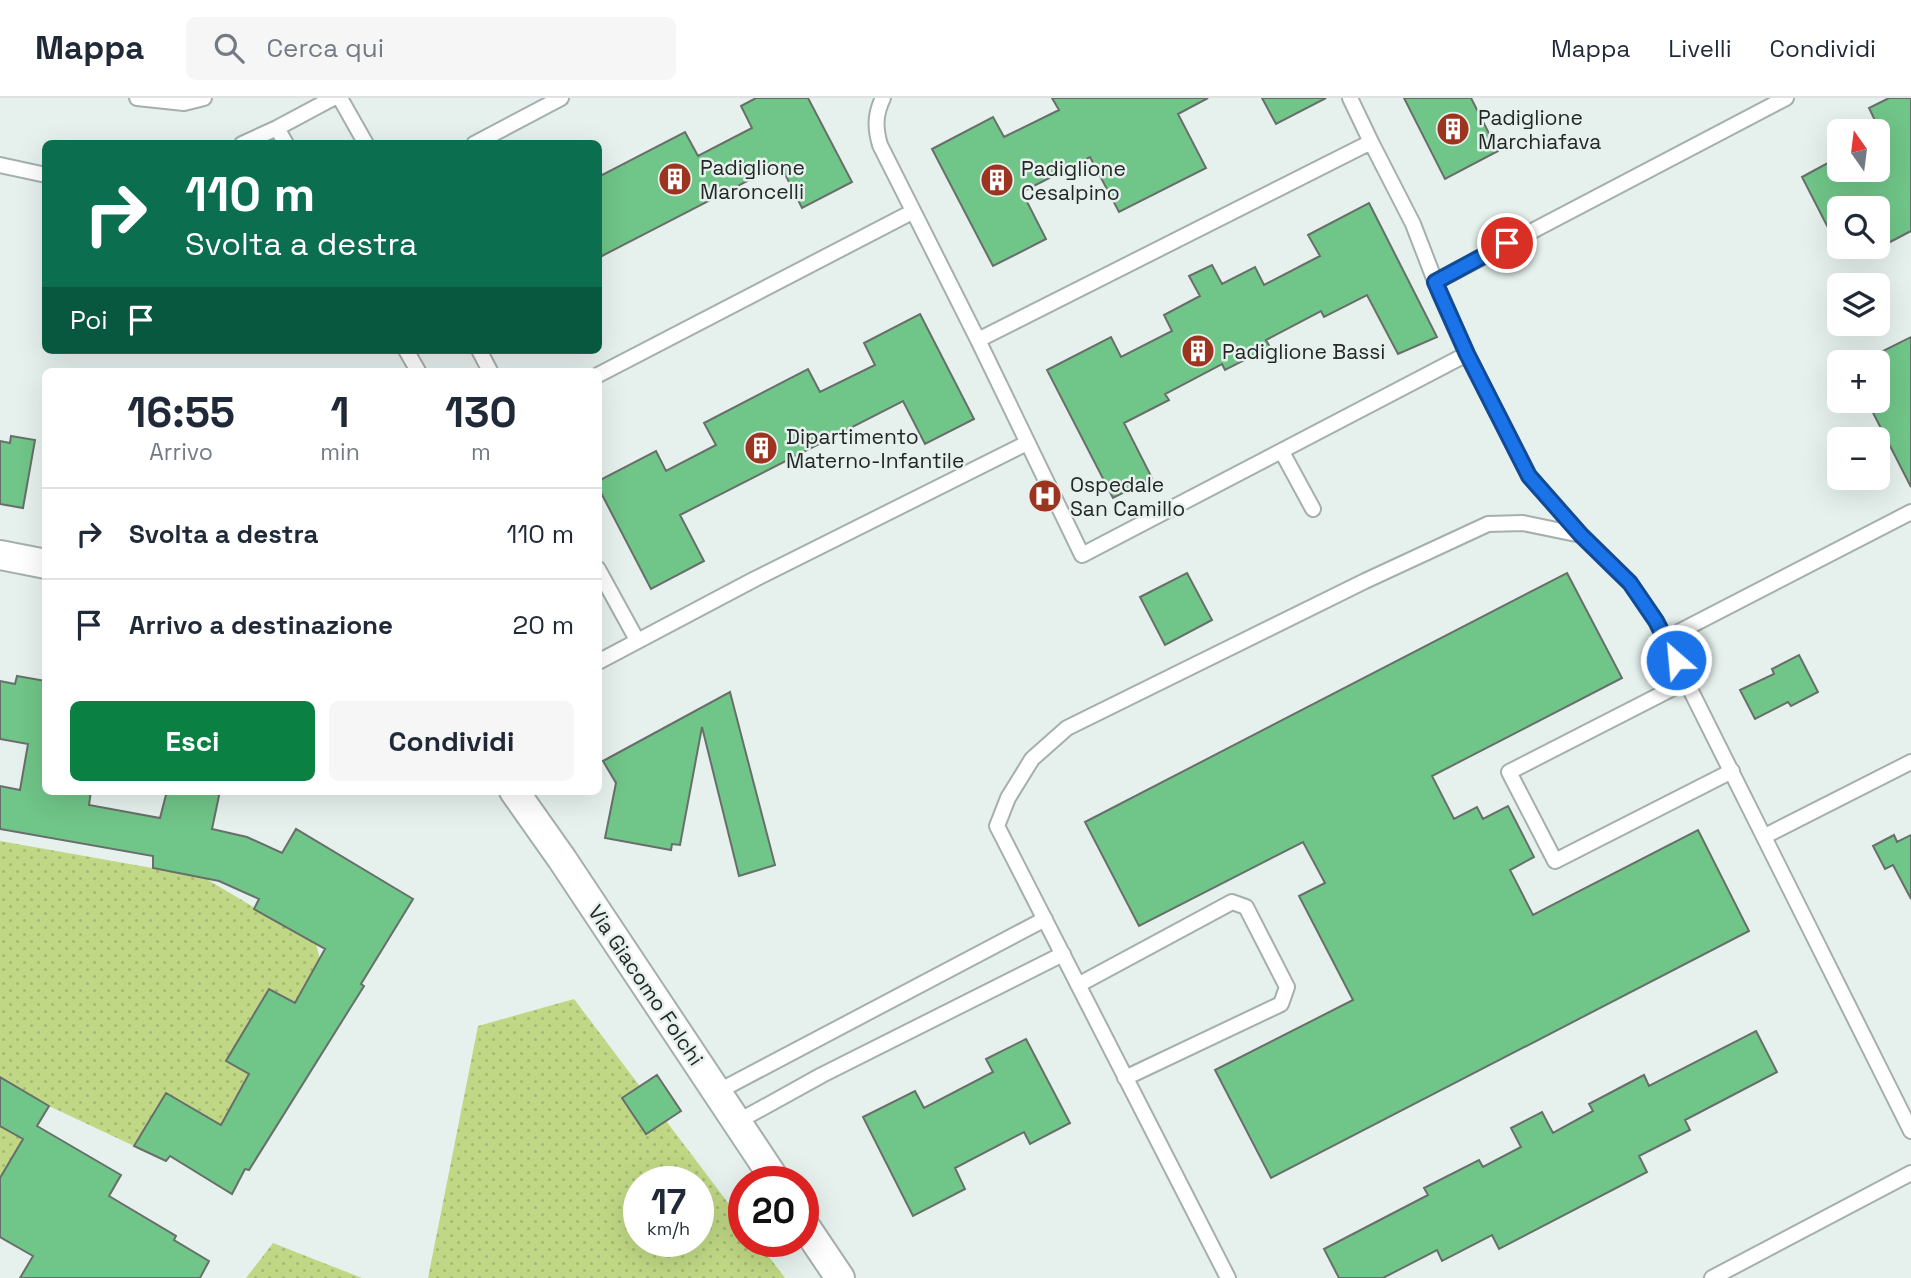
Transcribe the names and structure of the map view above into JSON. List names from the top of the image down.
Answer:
{
  "streets": {
    "street": ["Via Giacomo Folchi"]
  },
  "places": {
    "building": [
      "Padiglione Marchiafava",
      "Padiglione Maroncelli",
      "Padiglione Cesalpino",
      "Padiglione Bassi",
      "Dipartimento Materno-Infantile"
    ],
    "hospital": ["Ospedale San Camillo"]
  },
  "north": "top",
  "page": {
    "header": "Mappa",
    "search": "Cerca qui",
    "nav": ["Mappa", "Livelli", "Condividi"],
    "map_buttons": ["+", "−"],
    "turn": ["110 m", "Svolta a destra"],
    "then": "Poi",
    "eta": [
      "16:55",
      "Arrivo",
      "1",
      "min",
      "130",
      "m"
    ],
    "list": [
      {
        "name": "Svolta a destra",
        "value": "110 m"
      },
      {
        "name": "Arrivo a destinazione",
        "value": "20 m"
      }
    ],
    "buttons": ["Esci", "Condividi"],
    "speed": "17 km/h",
    "limit": "20"
  }
}
